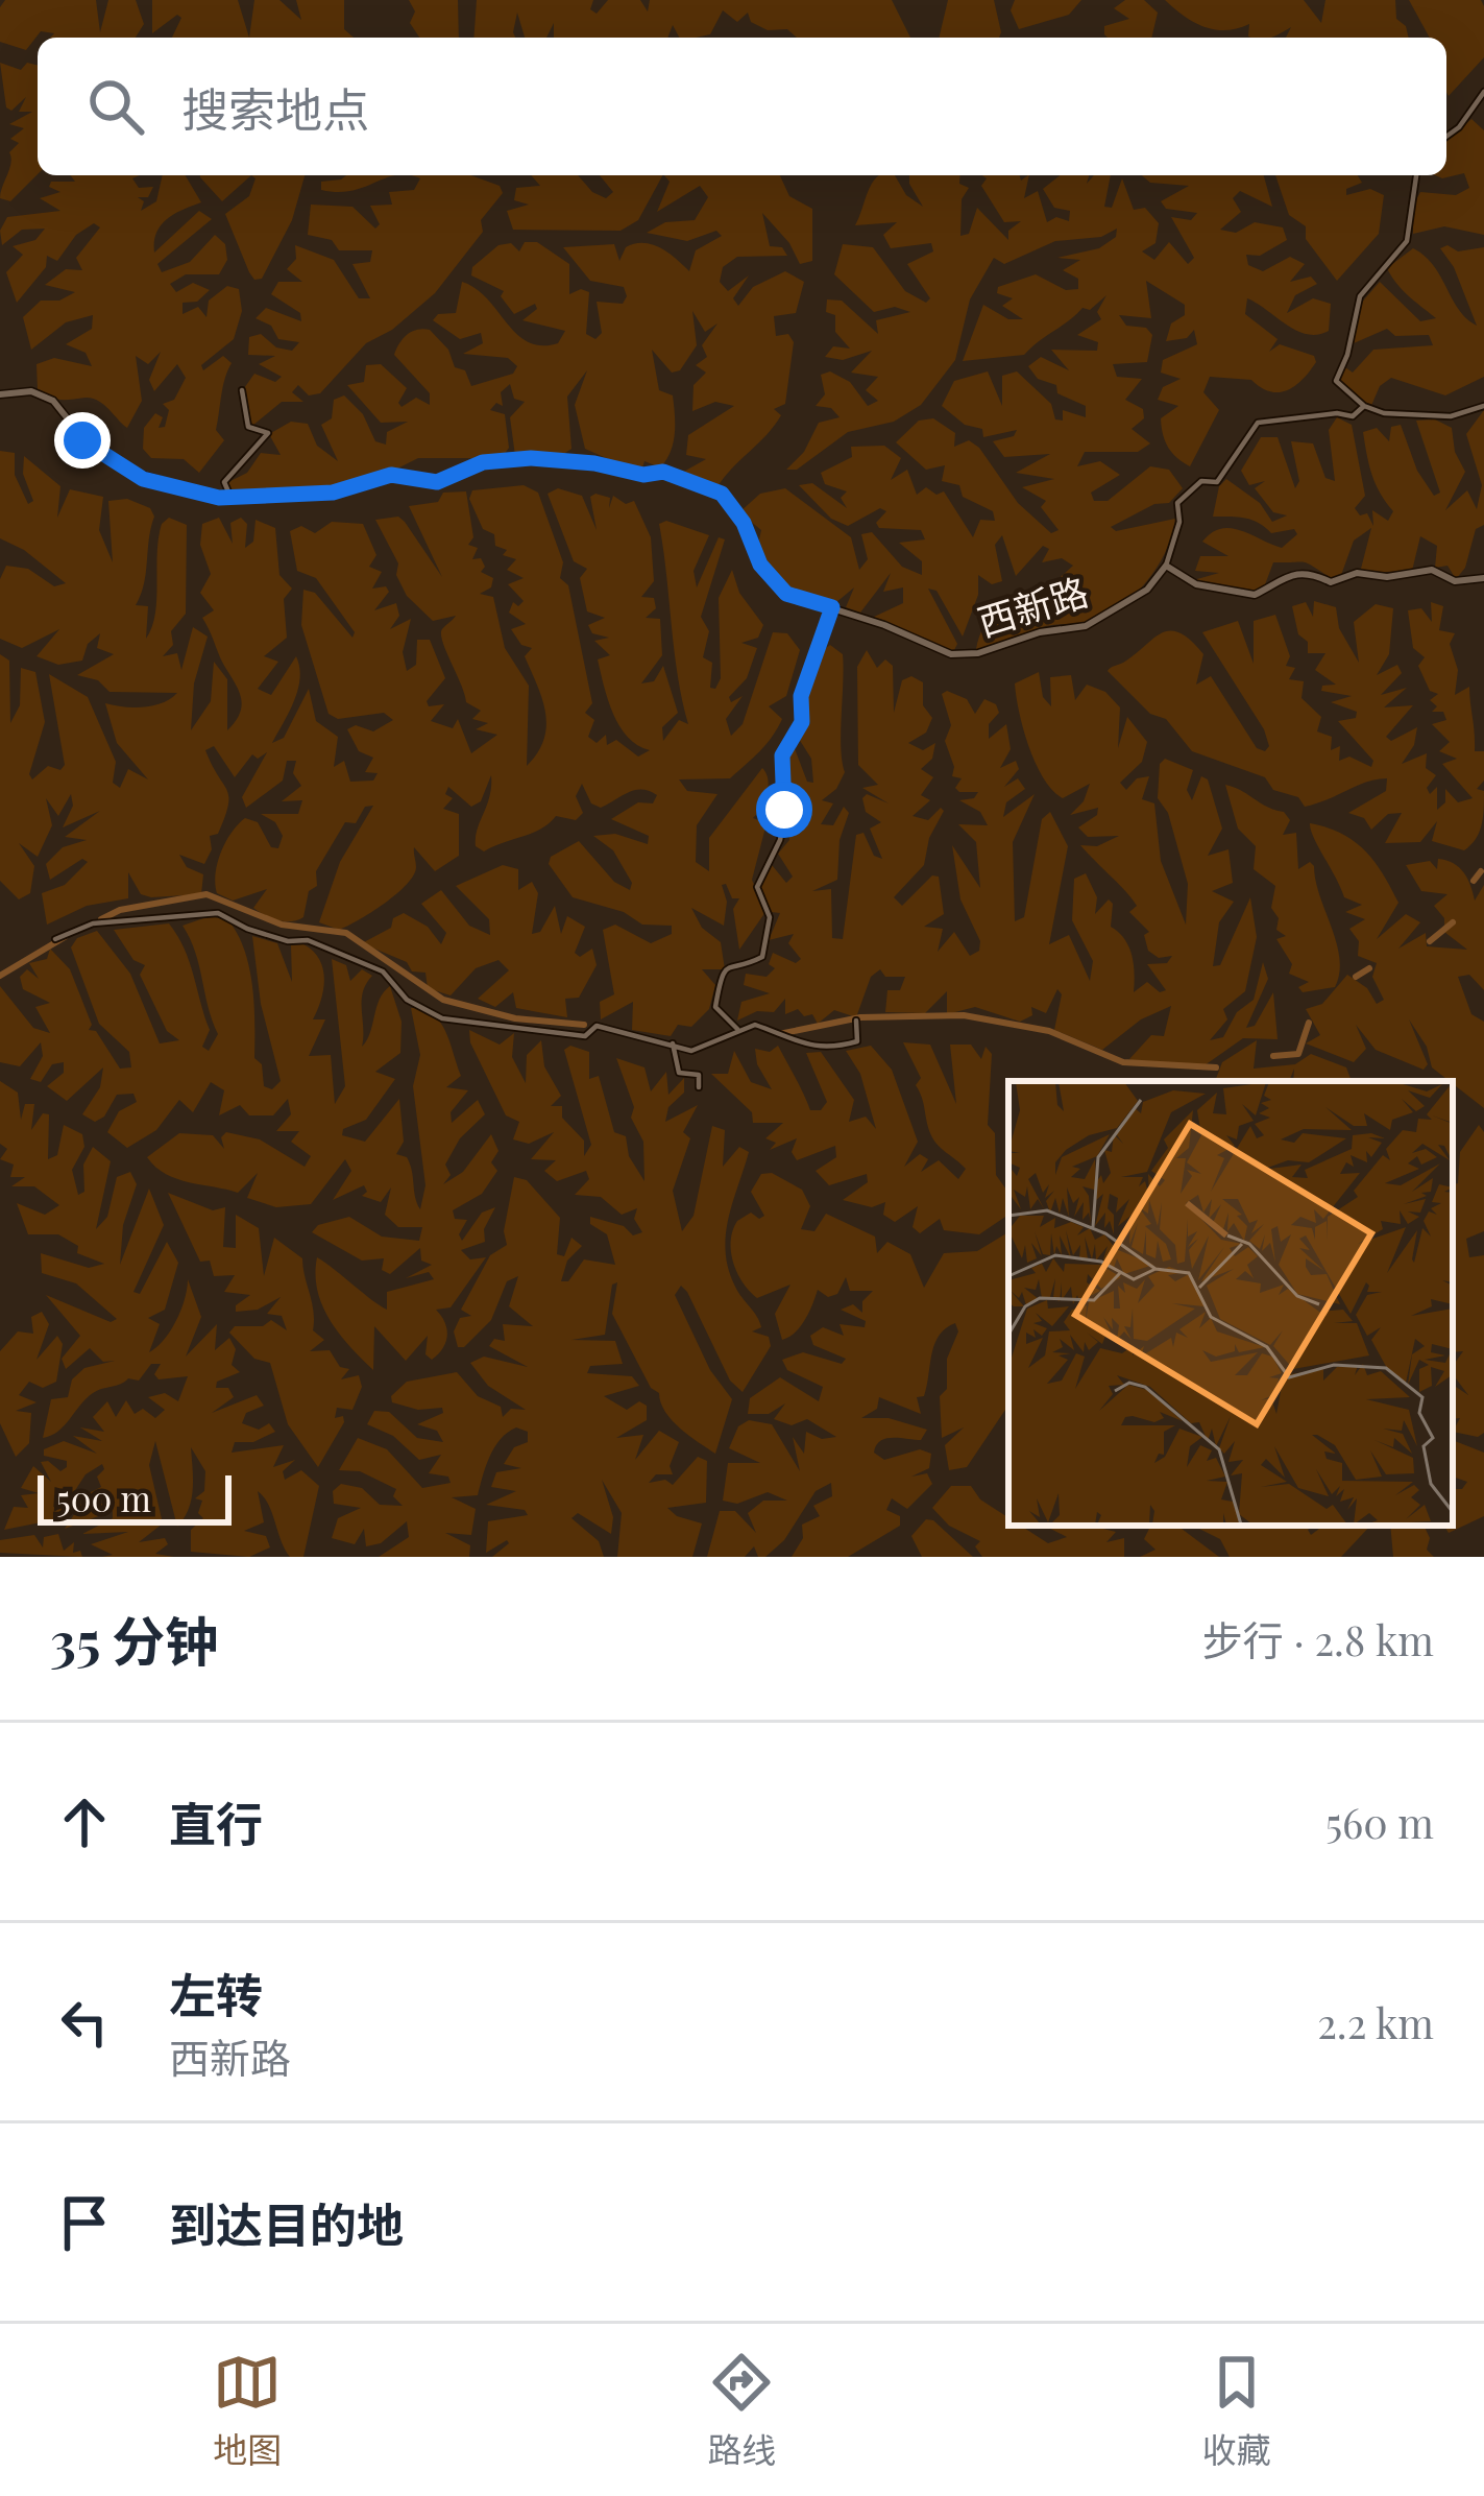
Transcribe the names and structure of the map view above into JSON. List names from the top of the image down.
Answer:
{
  "streets": {
    "street": ["西新路"]
  },
  "scale_bar": "500 m",
  "page": {
    "search": "搜索地点",
    "scale": "500 m",
    "heading": ["35 分钟", "步行 · 2.8 km"],
    "list": [
      ["直行", "560 m"],
      ["左转", "西新路", "2.2 km"],
      "到达目的地"
    ],
    "nav": ["地图", "路线", "收藏"]
  }
}
